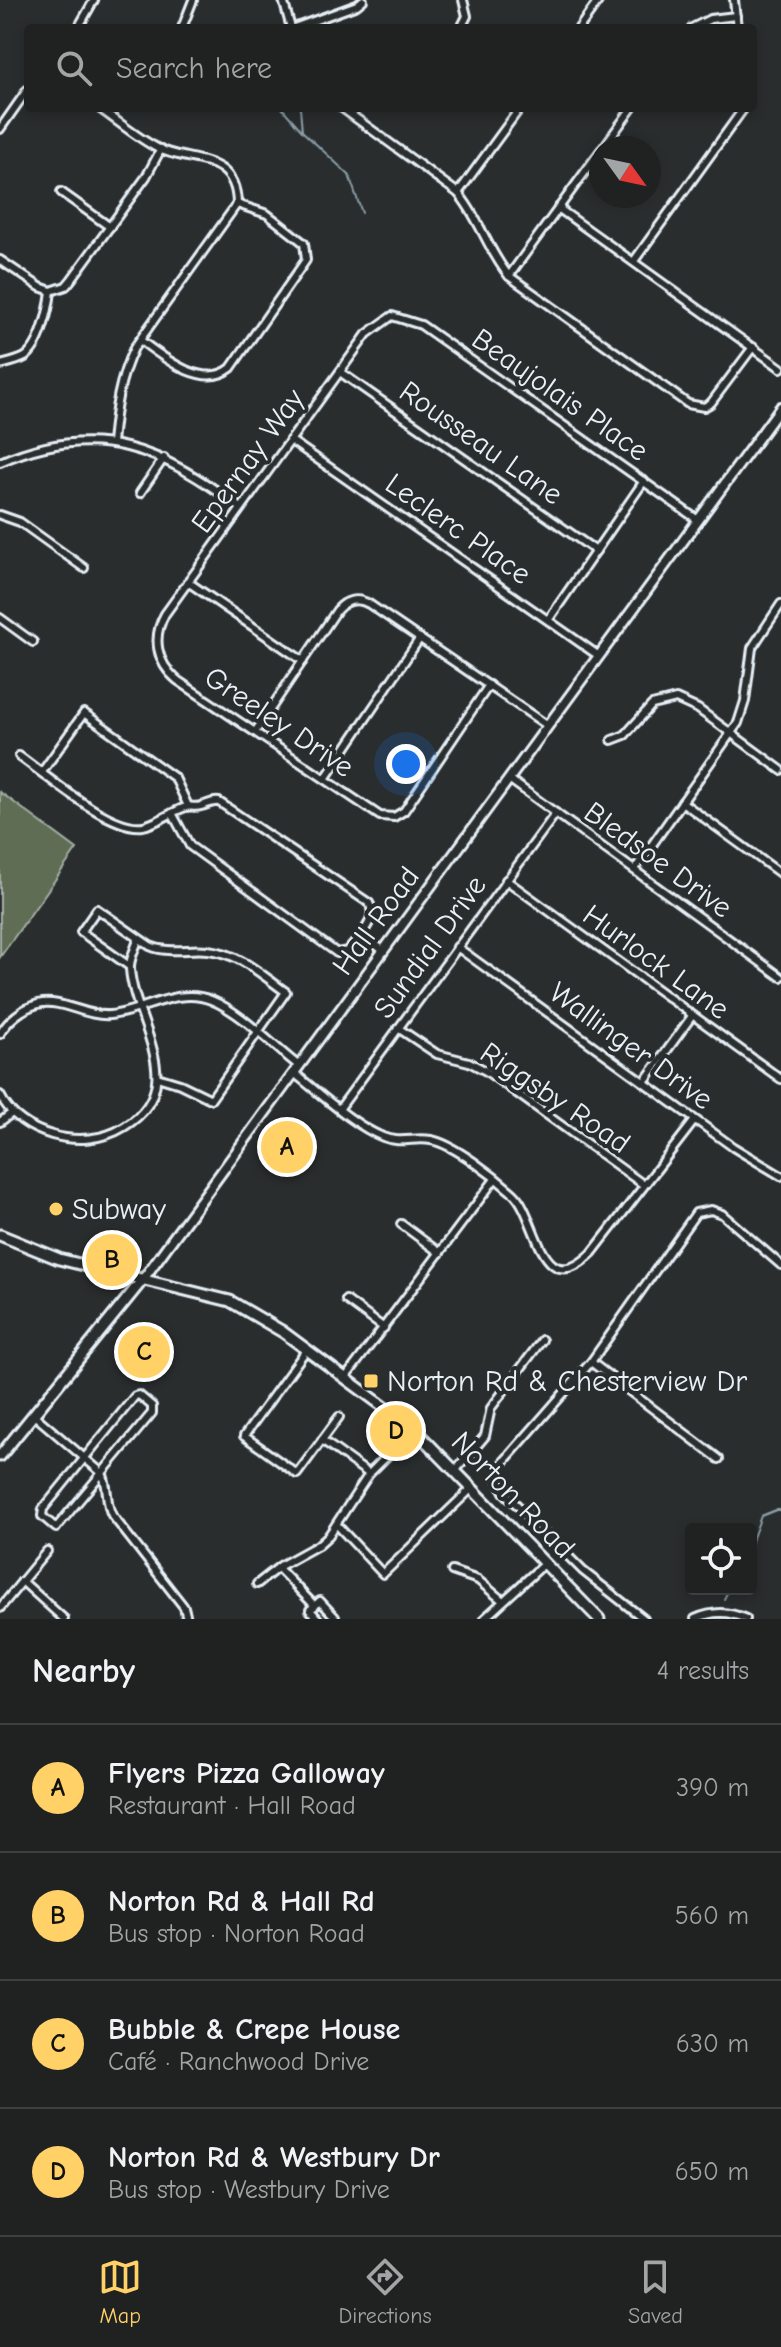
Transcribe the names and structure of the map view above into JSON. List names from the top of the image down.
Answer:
{
  "streets": {
    "main road": ["Hall Road", "Norton Road"],
    "street": [
      "Beaujolais Place",
      "Rousseau Lane",
      "Epernay Way",
      "Leclerc Place",
      "Greeley Drive",
      "Bledsoe Drive",
      "Sundial Drive",
      "Hurlock Lane",
      "Wallinger Drive",
      "Riggsby Road"
    ]
  },
  "crossings": [
    ["Beaujolais Place", "Epernay Way"],
    ["Beaujolais Place", "Hall Road"],
    ["Rousseau Lane", "Epernay Way"],
    ["Epernay Way", "Leclerc Place"],
    ["Epernay Way", "Greeley Drive"],
    ["Leclerc Place", "Hall Road"],
    ["Bledsoe Drive", "Hall Road"],
    ["Bledsoe Drive", "Sundial Drive"],
    ["Hall Road", "Norton Road"],
    ["Sundial Drive", "Hurlock Lane"],
    ["Sundial Drive", "Wallinger Drive"],
    ["Sundial Drive", "Riggsby Road"]
  ],
  "places": {
    "other": ["Subway"],
    "transit": ["Norton Rd & Chesterview Dr"]
  },
  "north": "bottom right",
  "page": {
    "search": "Search here",
    "pins": [
      "A",
      "B",
      "C",
      "D"
    ],
    "heading": ["Nearby", "4 results"],
    "list": [
      {
        "mark": "A",
        "name": "Flyers Pizza Galloway",
        "note": "Restaurant · Hall Road",
        "value": "390 m"
      },
      {
        "mark": "B",
        "name": "Norton Rd & Hall Rd",
        "note": "Bus stop · Norton Road",
        "value": "560 m"
      },
      {
        "mark": "C",
        "name": "Bubble & Crepe House",
        "note": "Café · Ranchwood Drive",
        "value": "630 m"
      },
      {
        "mark": "D",
        "name": "Norton Rd & Westbury Dr",
        "note": "Bus stop · Westbury Drive",
        "value": "650 m"
      }
    ],
    "nav": ["Map", "Directions", "Saved"]
  }
}
